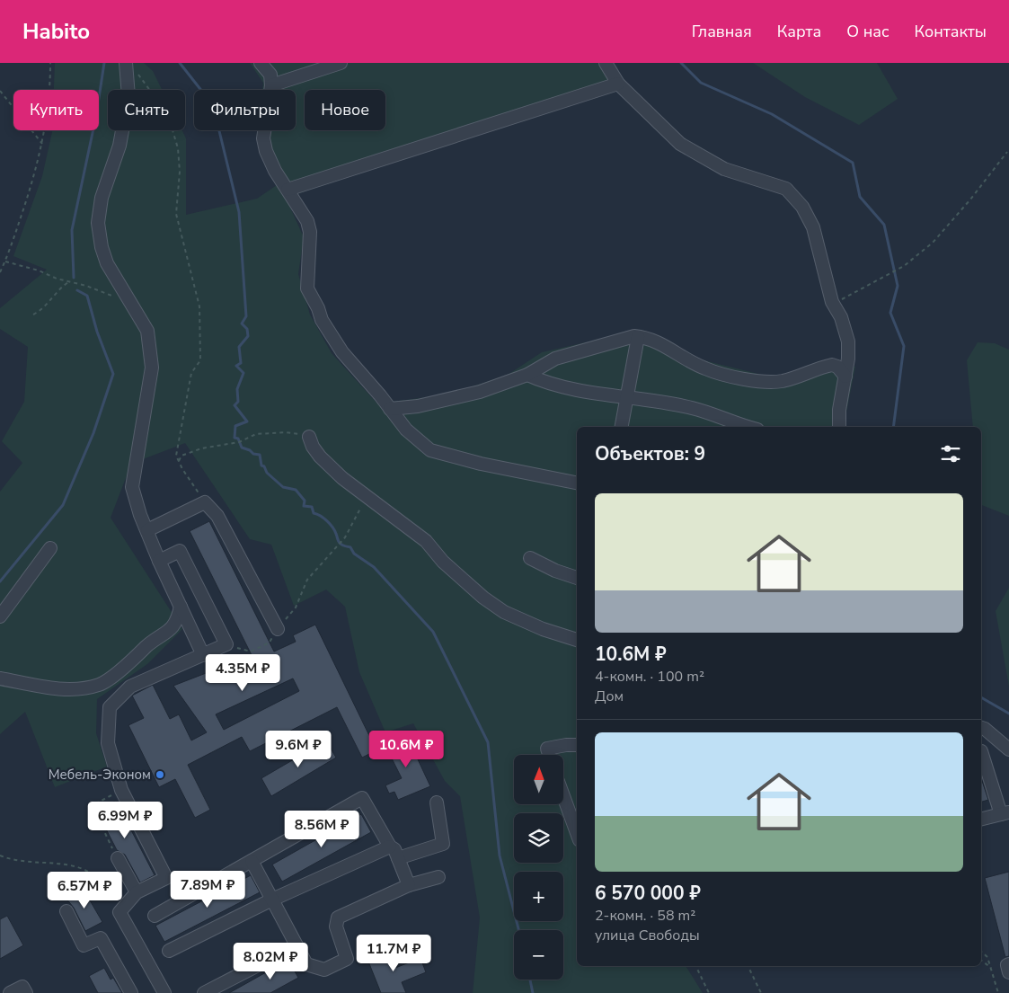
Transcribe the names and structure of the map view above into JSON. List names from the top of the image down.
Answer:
{
  "places": ["Мебель-Эконом"],
  "north": "top",
  "page": {
    "header": "Habito",
    "nav": [
      "Главная",
      "Карта",
      "О нас",
      "Контакты"
    ],
    "chip": [
      "Купить",
      "Снять",
      "Фильтры",
      "Новое"
    ],
    "heading": "Объектов: 9",
    "list": [
      {
        "name": "10.6M ₽",
        "note": "4-комн. · 100 m² · Дом"
      },
      {
        "name": "6 570 000 ₽",
        "note": "2-комн. · 58 m² · улица Свободы"
      }
    ],
    "price": [
      "4.35M ₽",
      "9.6M ₽",
      "10.6M ₽",
      "6.99M ₽",
      "8.56M ₽",
      "7.89M ₽",
      "6.57M ₽",
      "11.7M ₽",
      "8.02M ₽"
    ],
    "map_buttons": ["+", "−"]
  }
}
